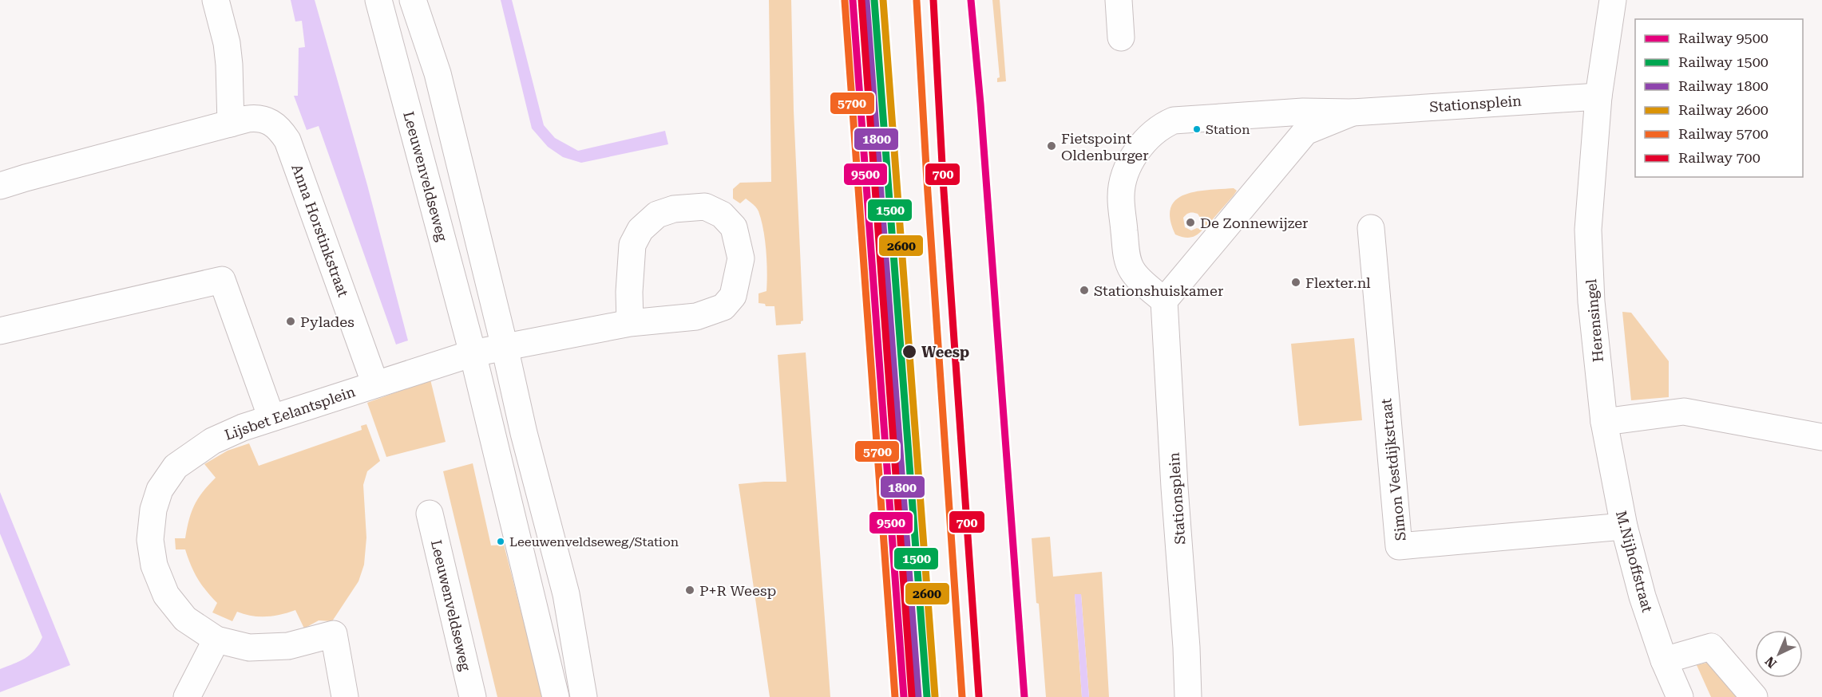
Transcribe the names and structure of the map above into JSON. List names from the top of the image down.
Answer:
{
  "streets": {
    "street": [
      "Stationsplein",
      "Leeuwenveldseweg",
      "Anna Horstinkstraat",
      "Herensingel",
      "Lijsbet Eelantsplein",
      "Simon Vestdijkstraat",
      "M.Nijhoffstraat"
    ]
  },
  "crossings": [
    ["Stationsplein", "Herensingel"],
    ["Leeuwenveldseweg", "Lijsbet Eelantsplein"],
    ["Anna Horstinkstraat", "Lijsbet Eelantsplein"],
    ["Herensingel", "M.Nijhoffstraat"],
    ["Simon Vestdijkstraat", "M.Nijhoffstraat"]
  ],
  "places": [
    "Station",
    "Fietspoint Oldenburger",
    "De Zonnewijzer",
    "Flexter.nl",
    "Stationshuiskamer",
    "Pylades",
    "Weesp",
    "Leeuwenveldseweg/Station",
    "P+R Weesp"
  ],
  "lines": [
    "rail line 9500",
    "rail line 1500",
    "rail line 2600",
    "rail line 700",
    "rail line 1800",
    "rail line 5700"
  ],
  "legend": [
    "Railway 9500",
    "Railway 1500",
    "Railway 1800",
    "Railway 2600",
    "Railway 5700",
    "Railway 700"
  ],
  "north": "bottom left"
}
